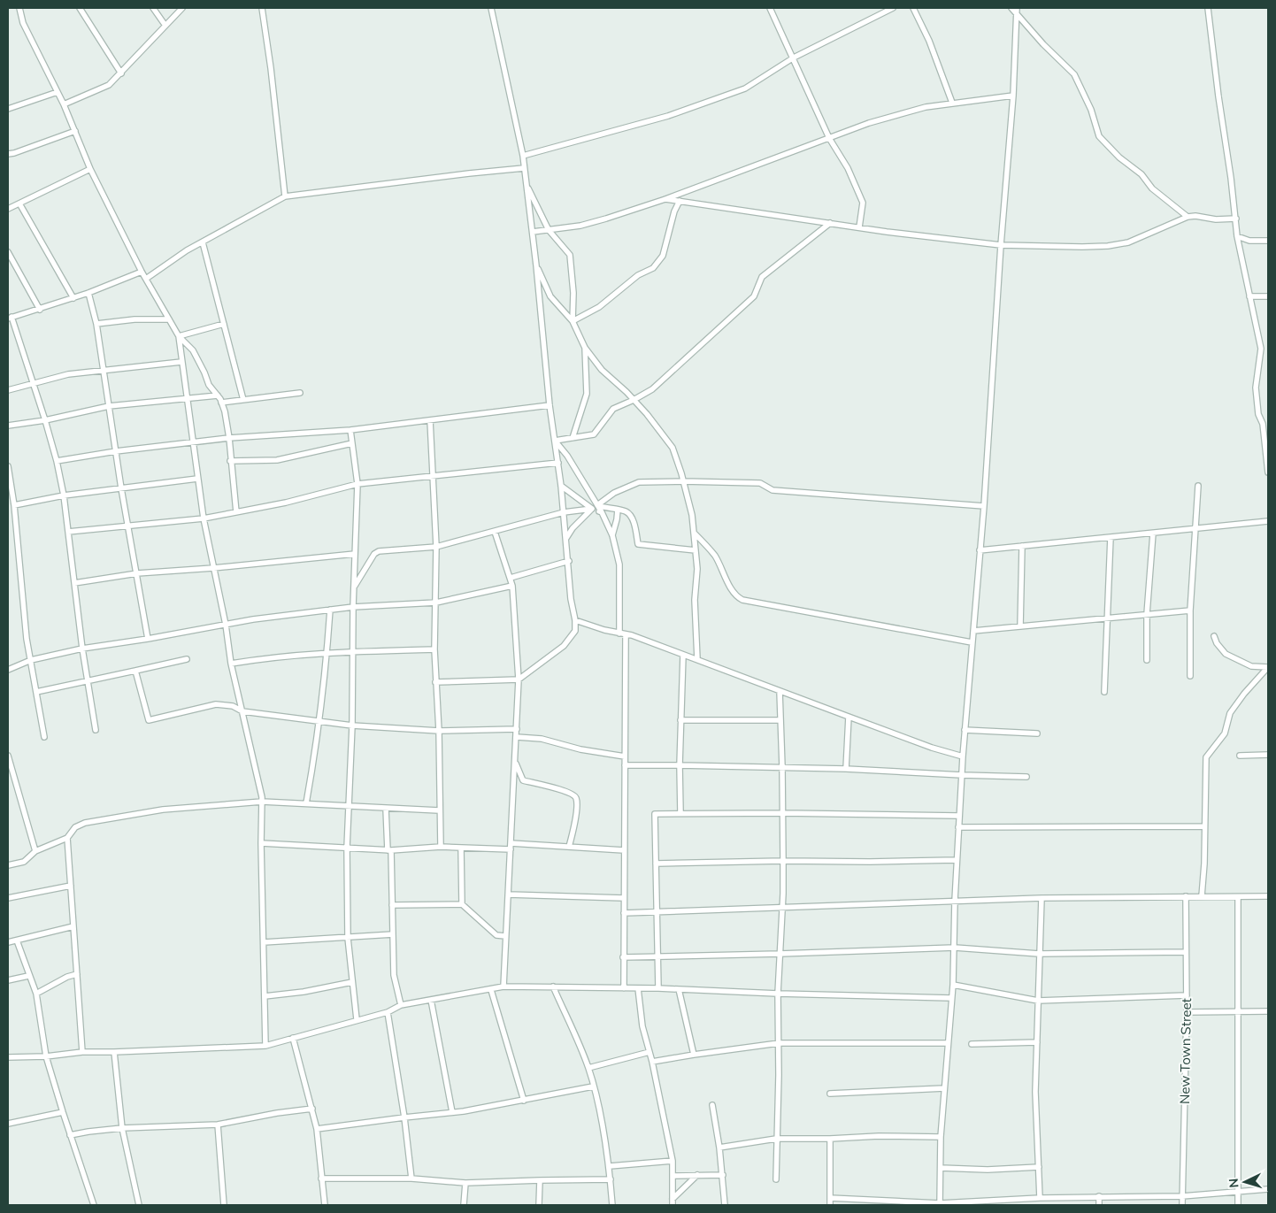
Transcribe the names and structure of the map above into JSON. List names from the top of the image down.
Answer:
{
  "streets": {
    "street": ["New Town Street"]
  },
  "north": "left"
}
